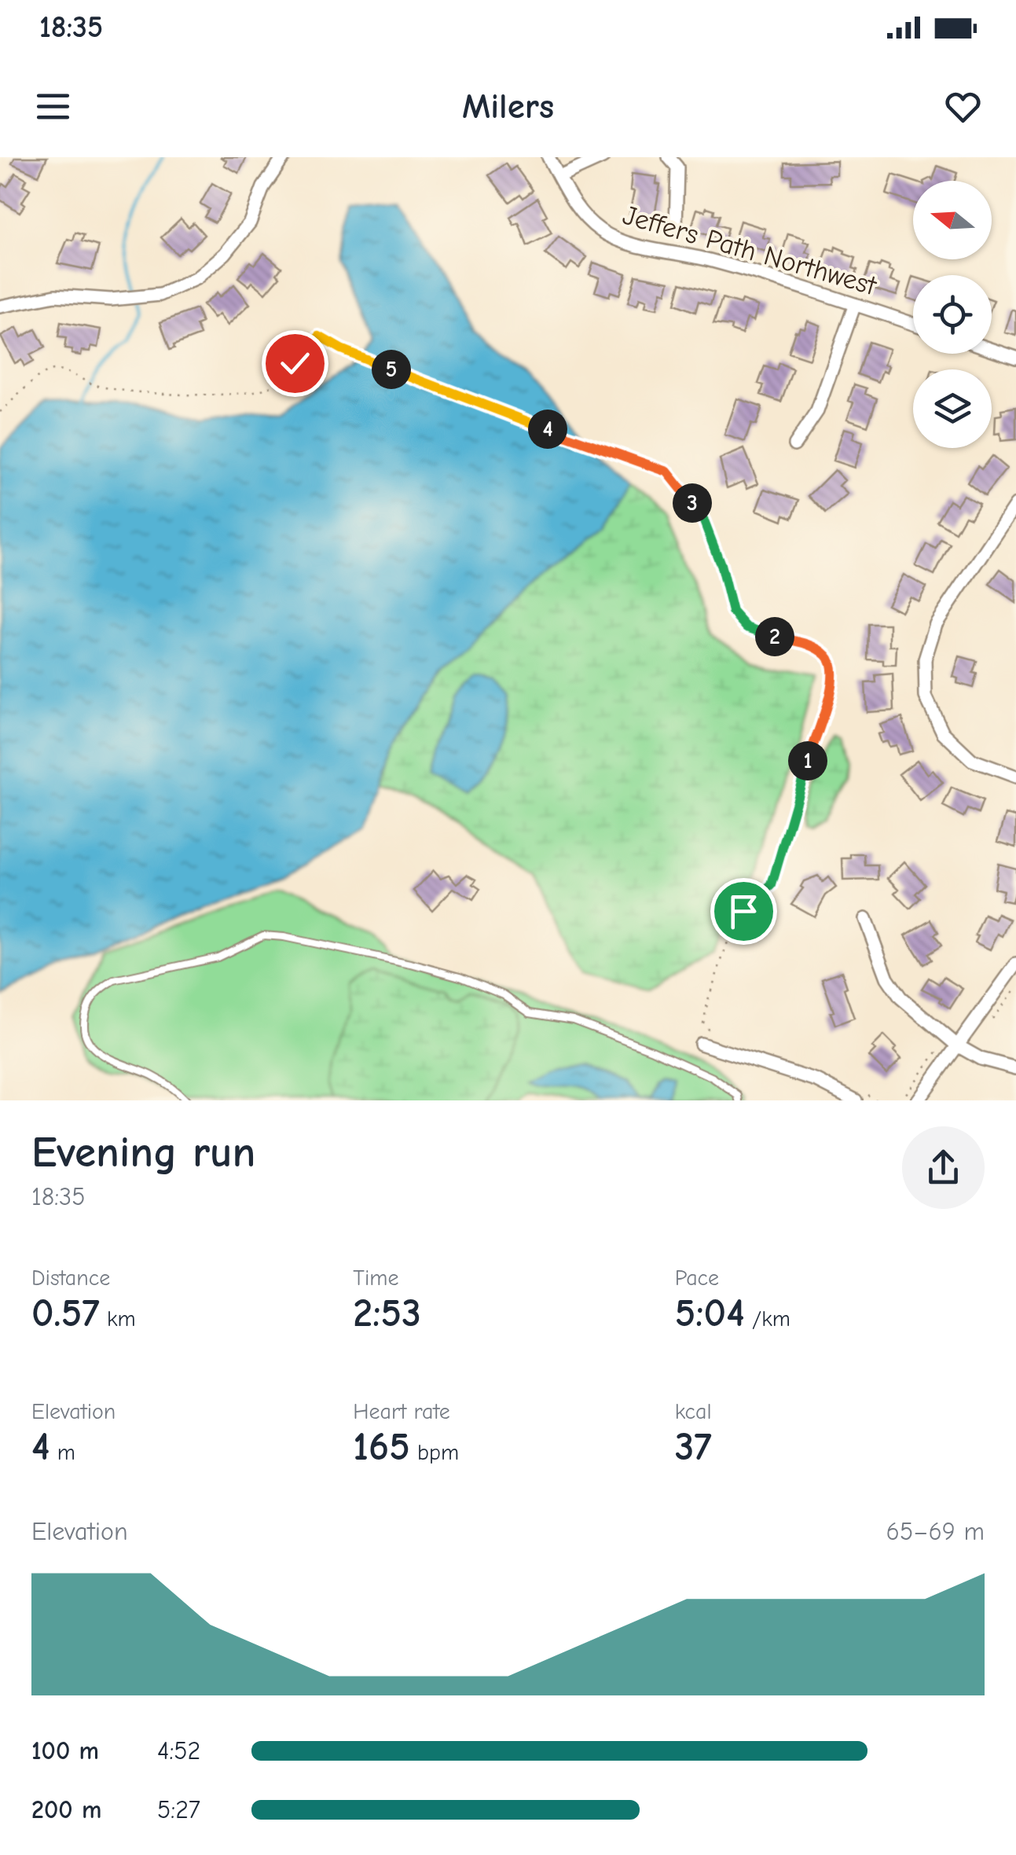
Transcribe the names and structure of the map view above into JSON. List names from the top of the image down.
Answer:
{
  "streets": {
    "street": ["Jeffers Path Northwest"]
  },
  "north": "left",
  "page": {
    "status": "18:35",
    "header": "Milers",
    "pins": [
      "5",
      "4",
      "3",
      "2",
      "1"
    ],
    "heading": ["Evening run", "18:35"],
    "stats": [
      ["Distance", "0.57 km"],
      ["Time", "2:53"],
      ["Pace", "5:04 /km"],
      ["Elevation", "4 m"],
      ["Heart rate", "165 bpm"],
      ["kcal", "37"]
    ],
    "chart": ["Elevation", "65–69 m"],
    "list": [
      {
        "name": "100 m",
        "note": "4:52"
      },
      {
        "name": "200 m",
        "note": "5:27"
      }
    ]
  }
}
